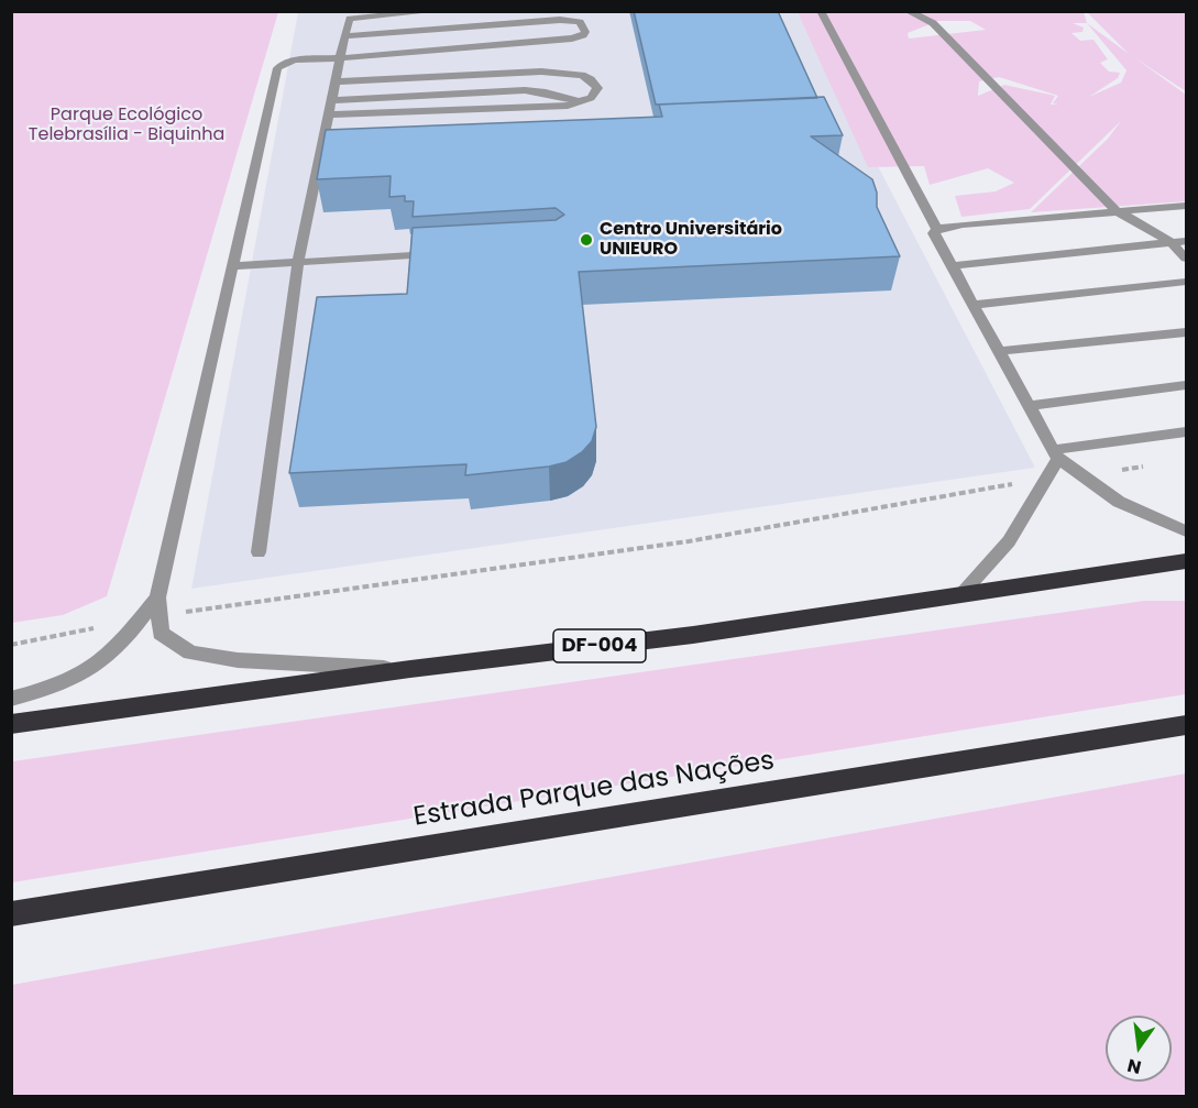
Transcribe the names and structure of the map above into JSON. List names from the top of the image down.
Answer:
{
  "streets": {
    "highway": ["DF-004", "Estrada Parque das Nações"]
  },
  "parks": ["Parque Ecológico Telebrasília - Biquinha"],
  "places": ["Centro Universitário UNIEURO"],
  "north": "bottom"
}
